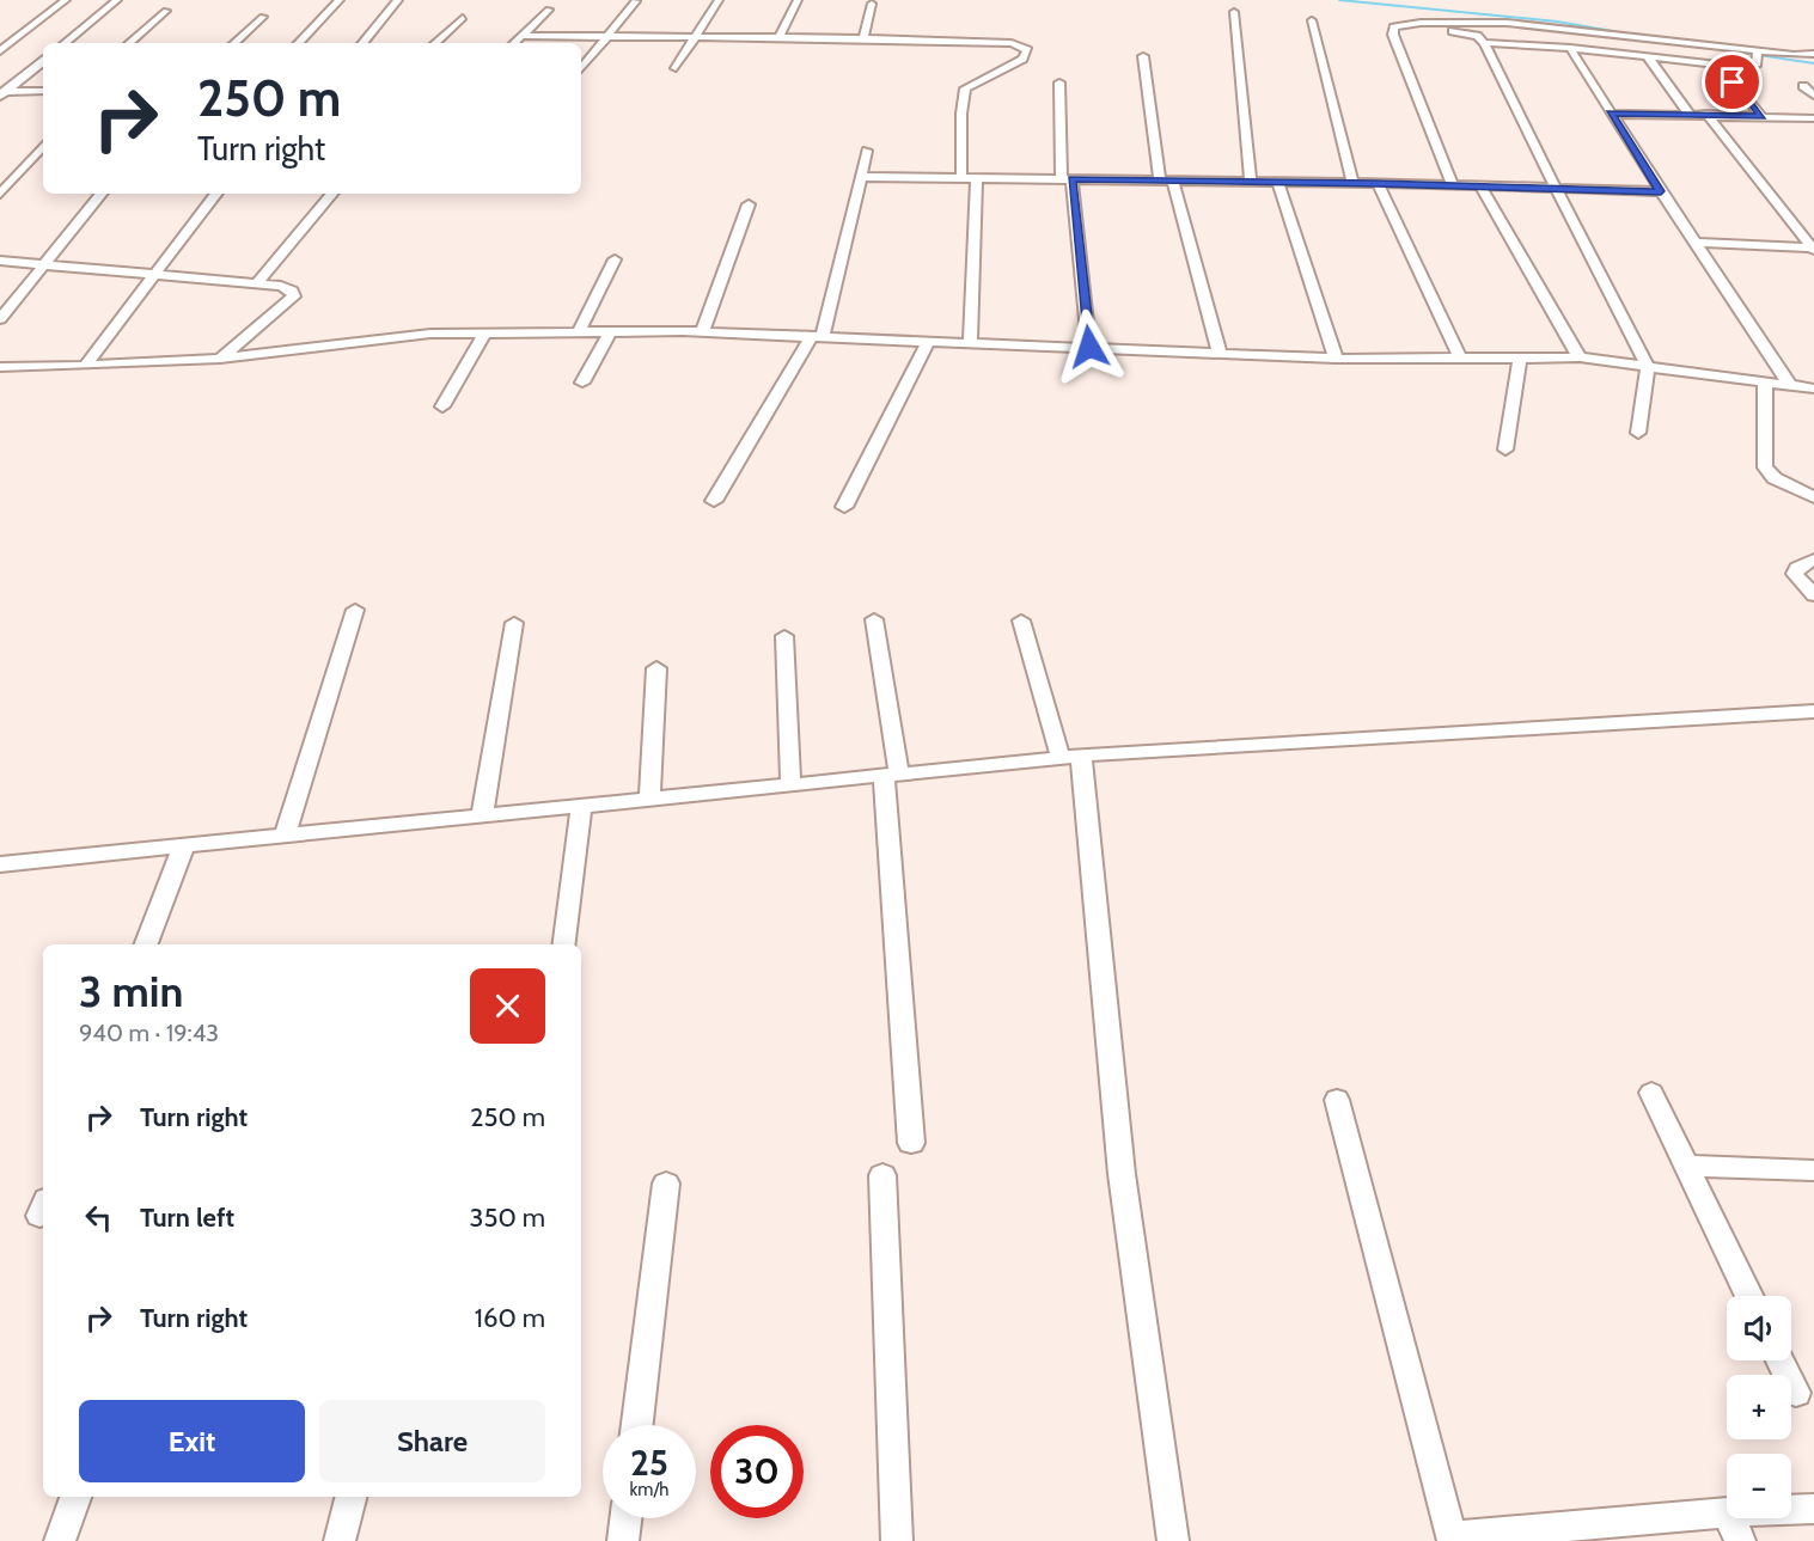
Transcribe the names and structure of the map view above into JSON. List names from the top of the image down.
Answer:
{
  "page": {
    "turn": ["250 m", "Turn right"],
    "heading": ["3 min", "940 m · 19:43"],
    "list": [
      {
        "name": "Turn right",
        "value": "250 m"
      },
      {
        "name": "Turn left",
        "value": "350 m"
      },
      {
        "name": "Turn right",
        "value": "160 m"
      }
    ],
    "map_buttons": ["+", "−"],
    "buttons": ["Exit", "Share"],
    "speed": "25 km/h",
    "limit": "30"
  }
}
